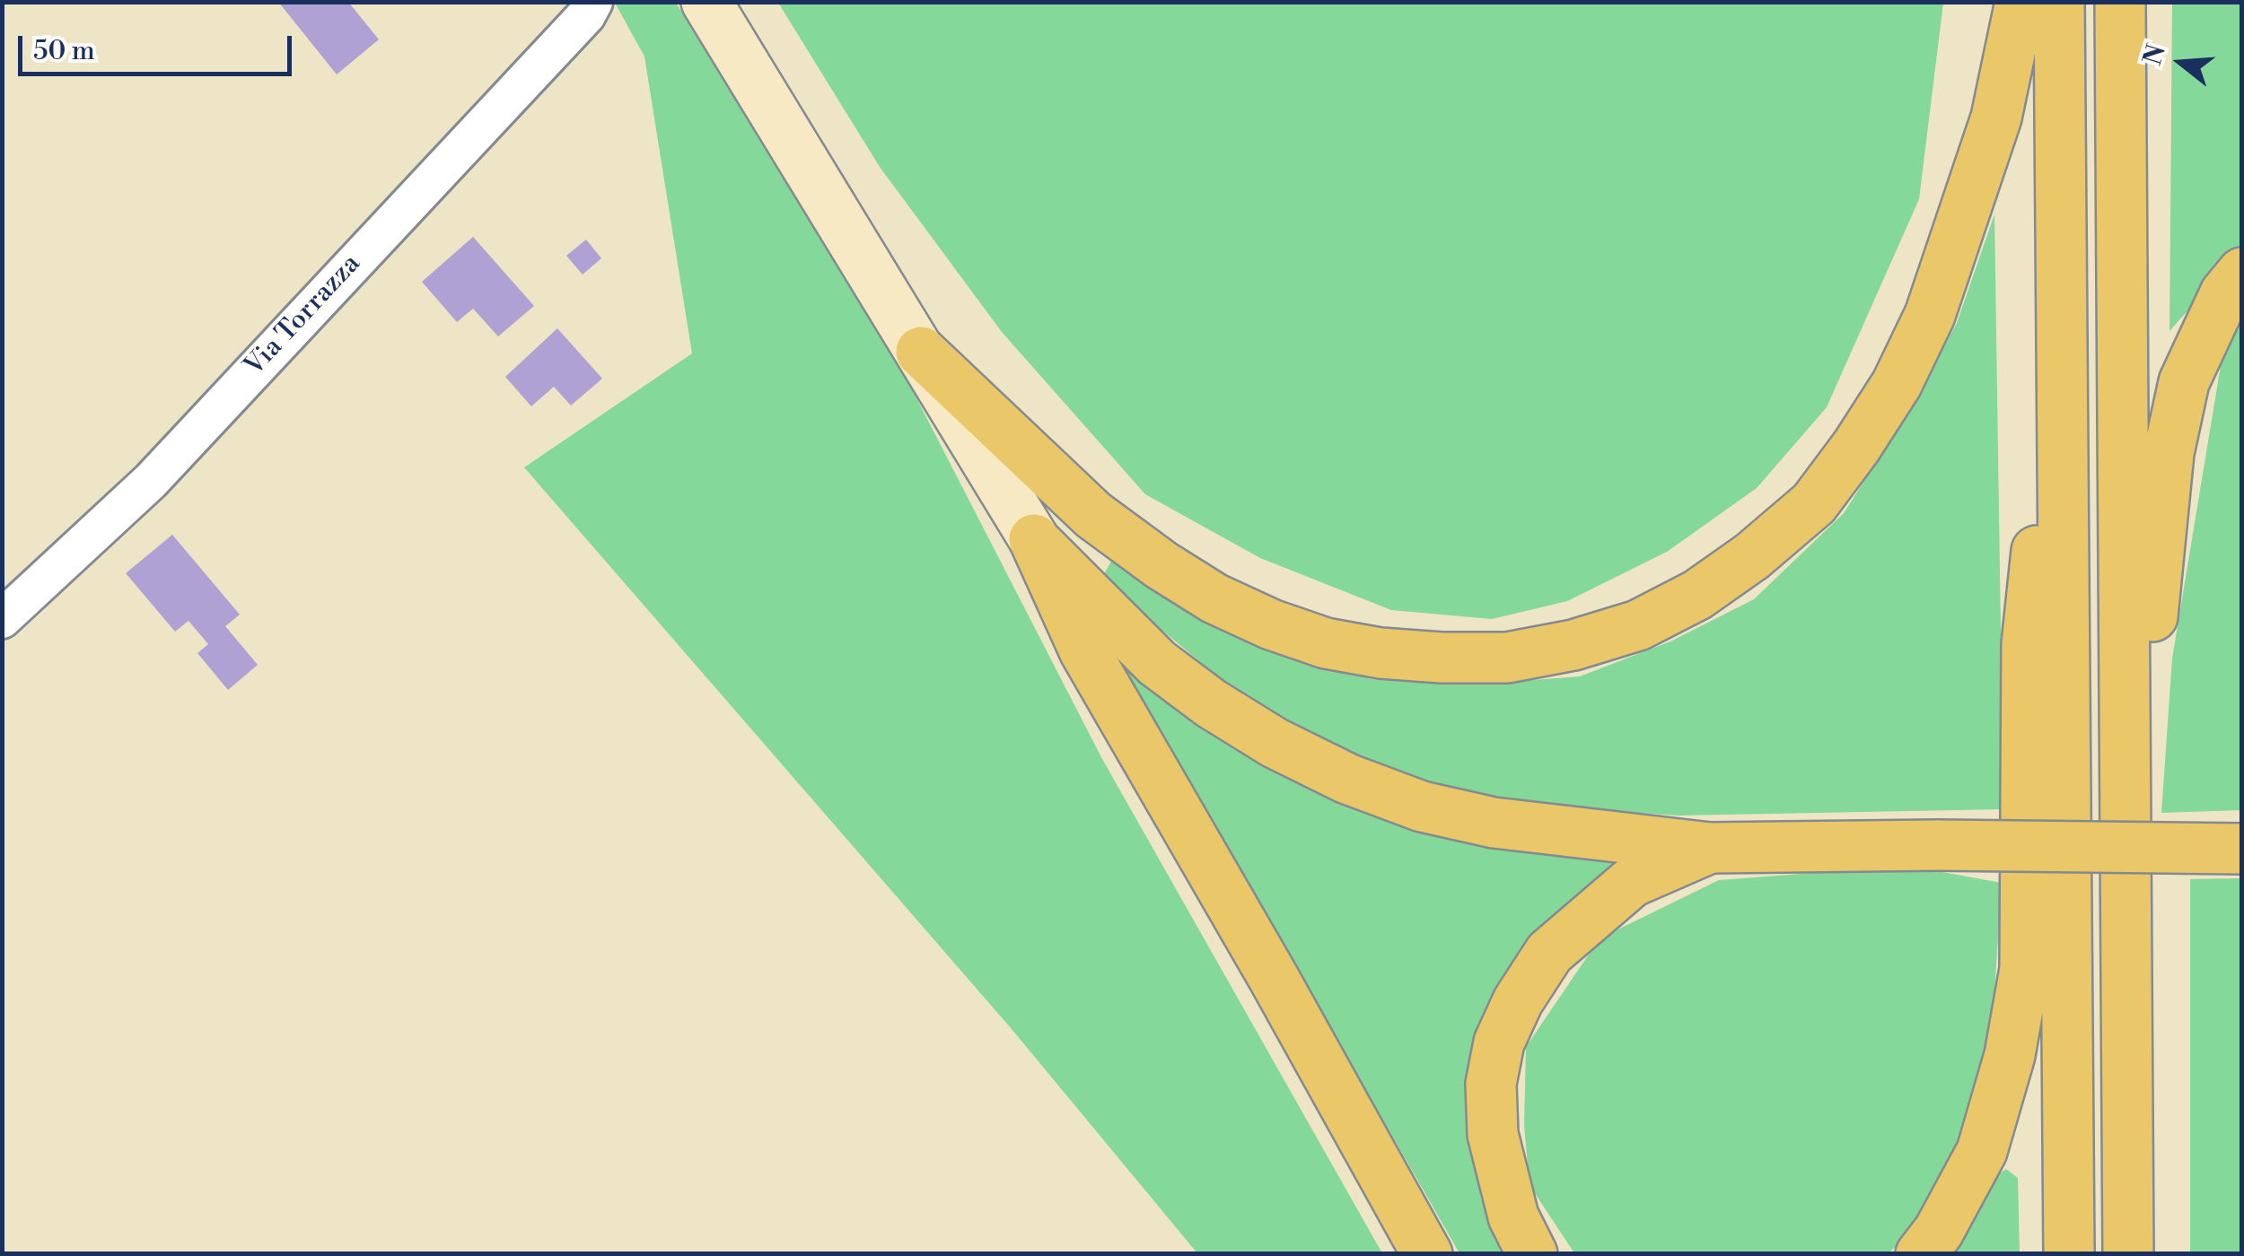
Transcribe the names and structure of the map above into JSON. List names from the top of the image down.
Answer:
{
  "streets": {
    "street": ["Via Torrazza"]
  },
  "scale_bar": "50 m",
  "north": "left"
}
